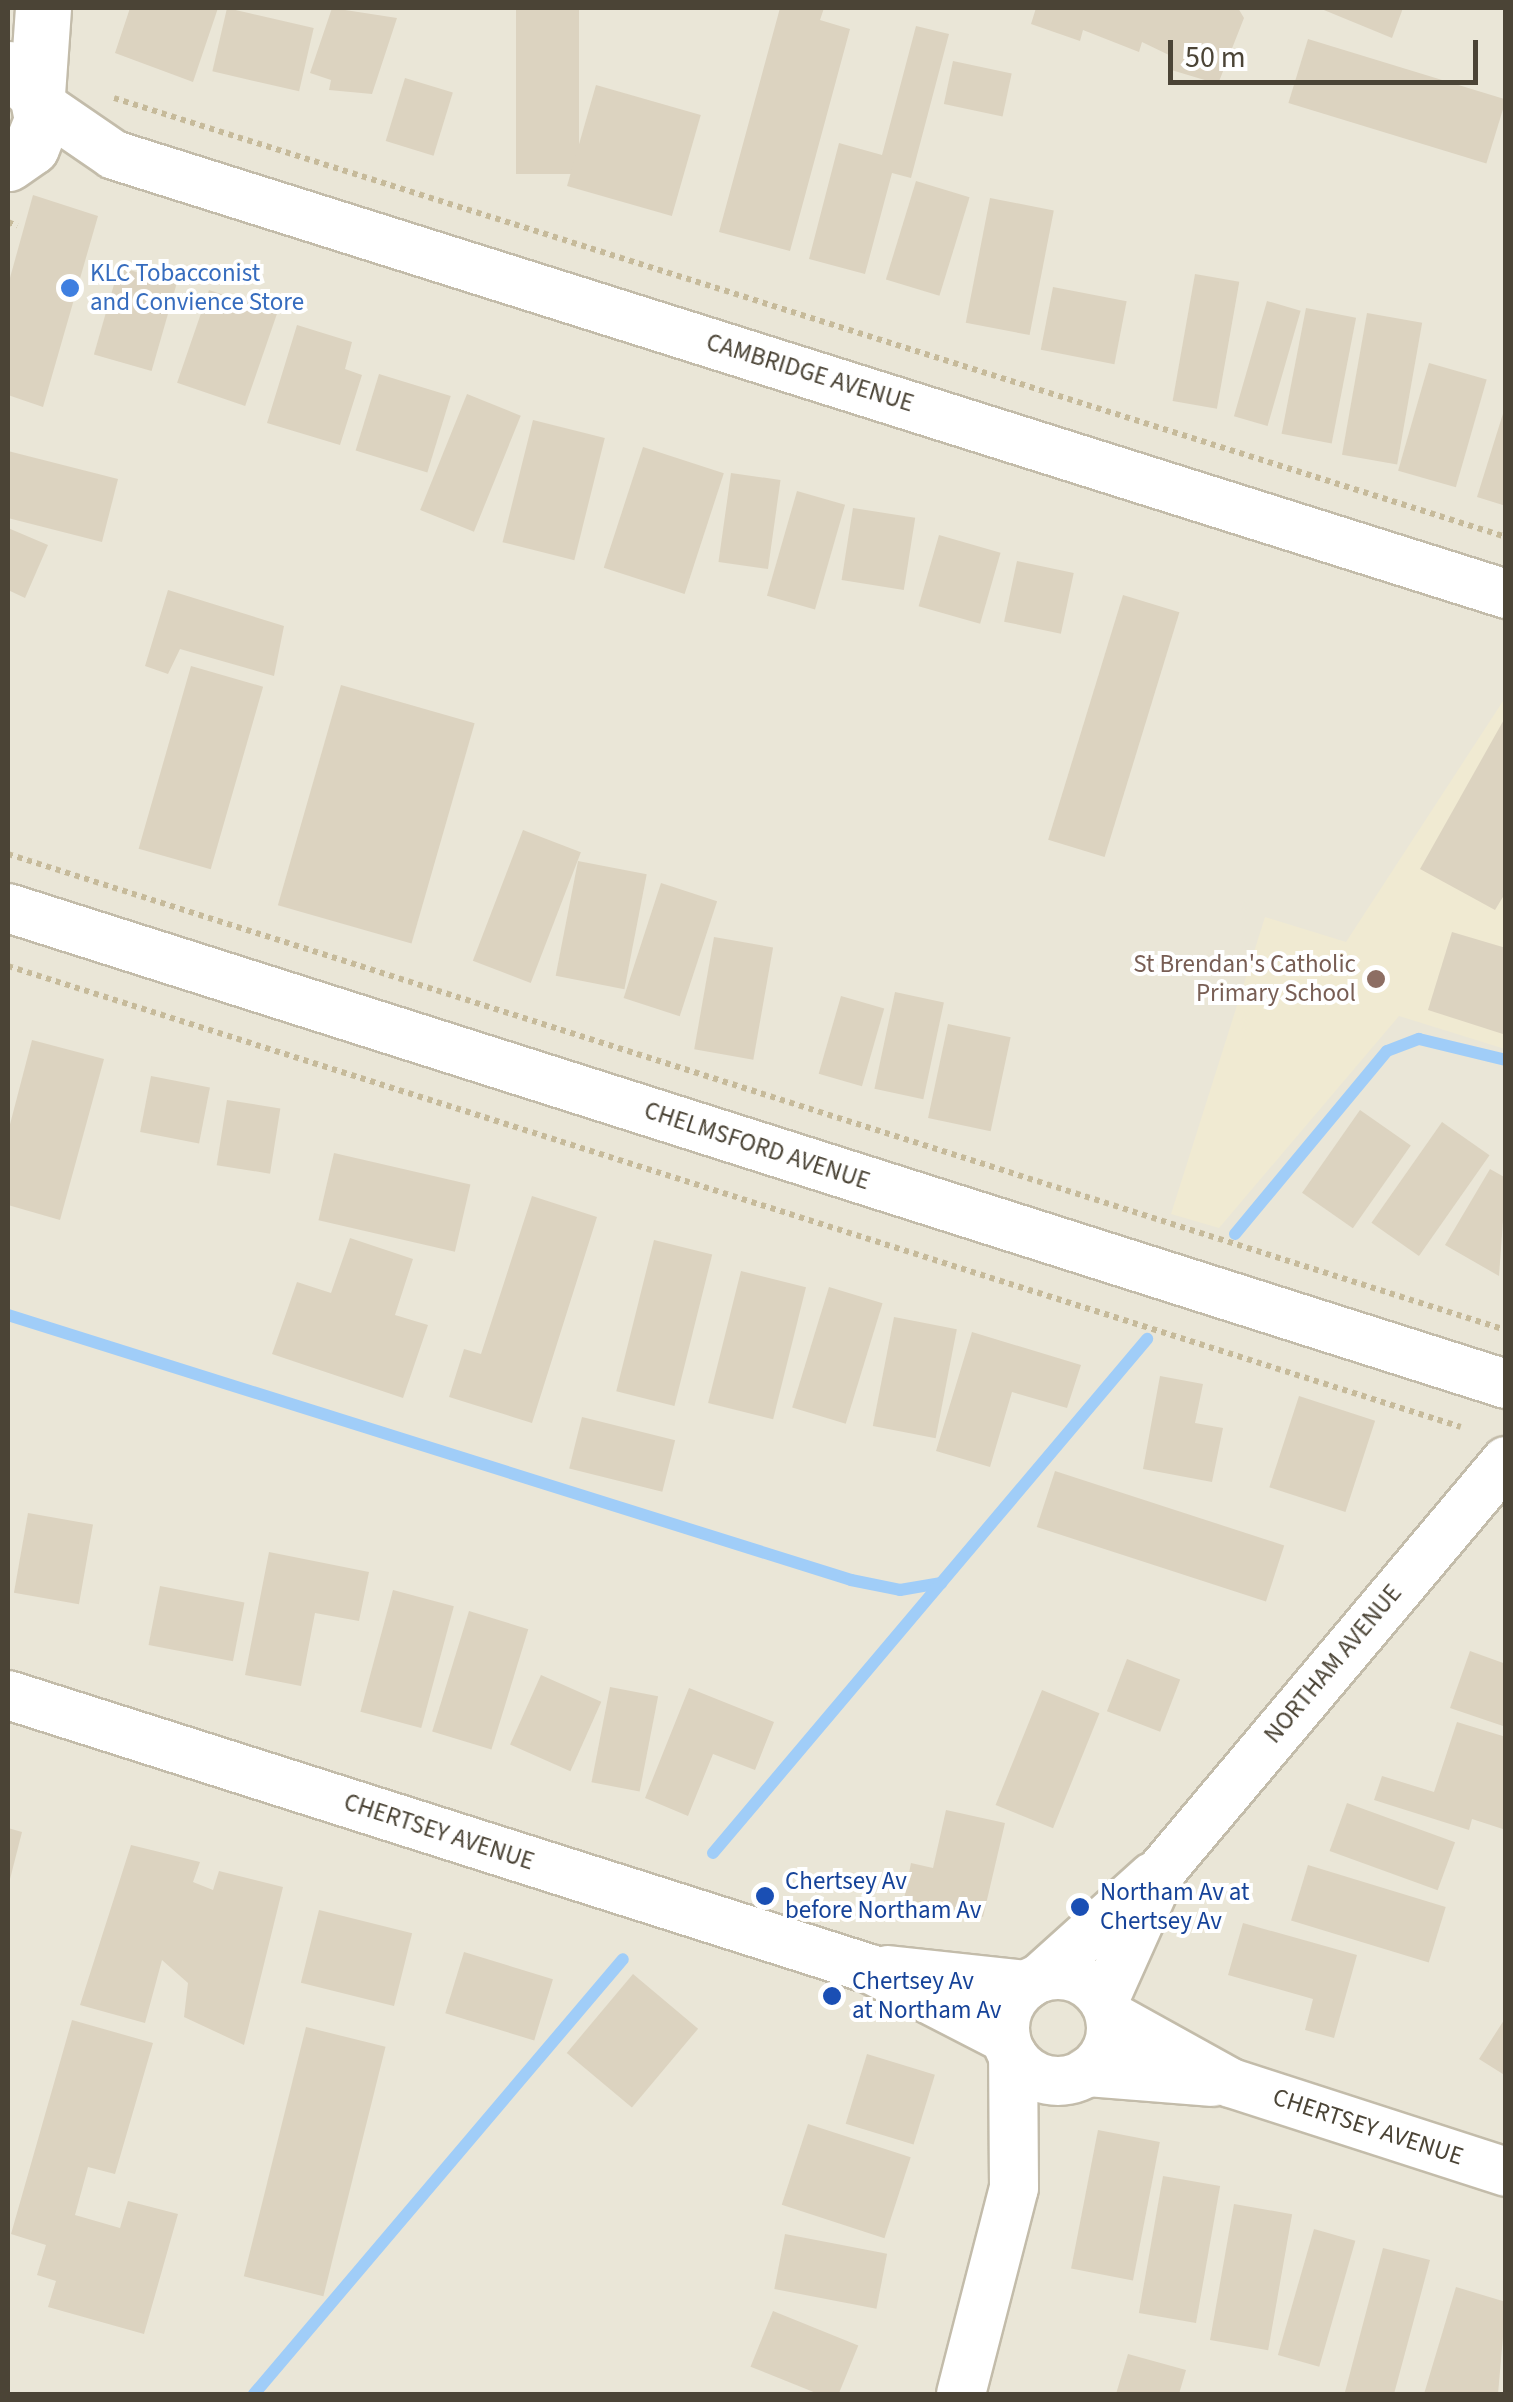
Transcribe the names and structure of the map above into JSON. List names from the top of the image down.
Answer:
{
  "streets": {
    "street": [
      "CAMBRIDGE AVENUE",
      "CHELMSFORD AVENUE",
      "NORTHAM AVENUE",
      "CHERTSEY AVENUE"
    ]
  },
  "crossings": [
    ["NORTHAM AVENUE", "CHERTSEY AVENUE"]
  ],
  "places": [
    "KLC Tobacconist and Convience Store",
    "St Brendan's Catholic Primary School",
    "Chertsey Av before Northam Av",
    "Northam Av at Chertsey Av",
    "Chertsey Av at Northam Av"
  ],
  "scale_bar": "50 m"
}
